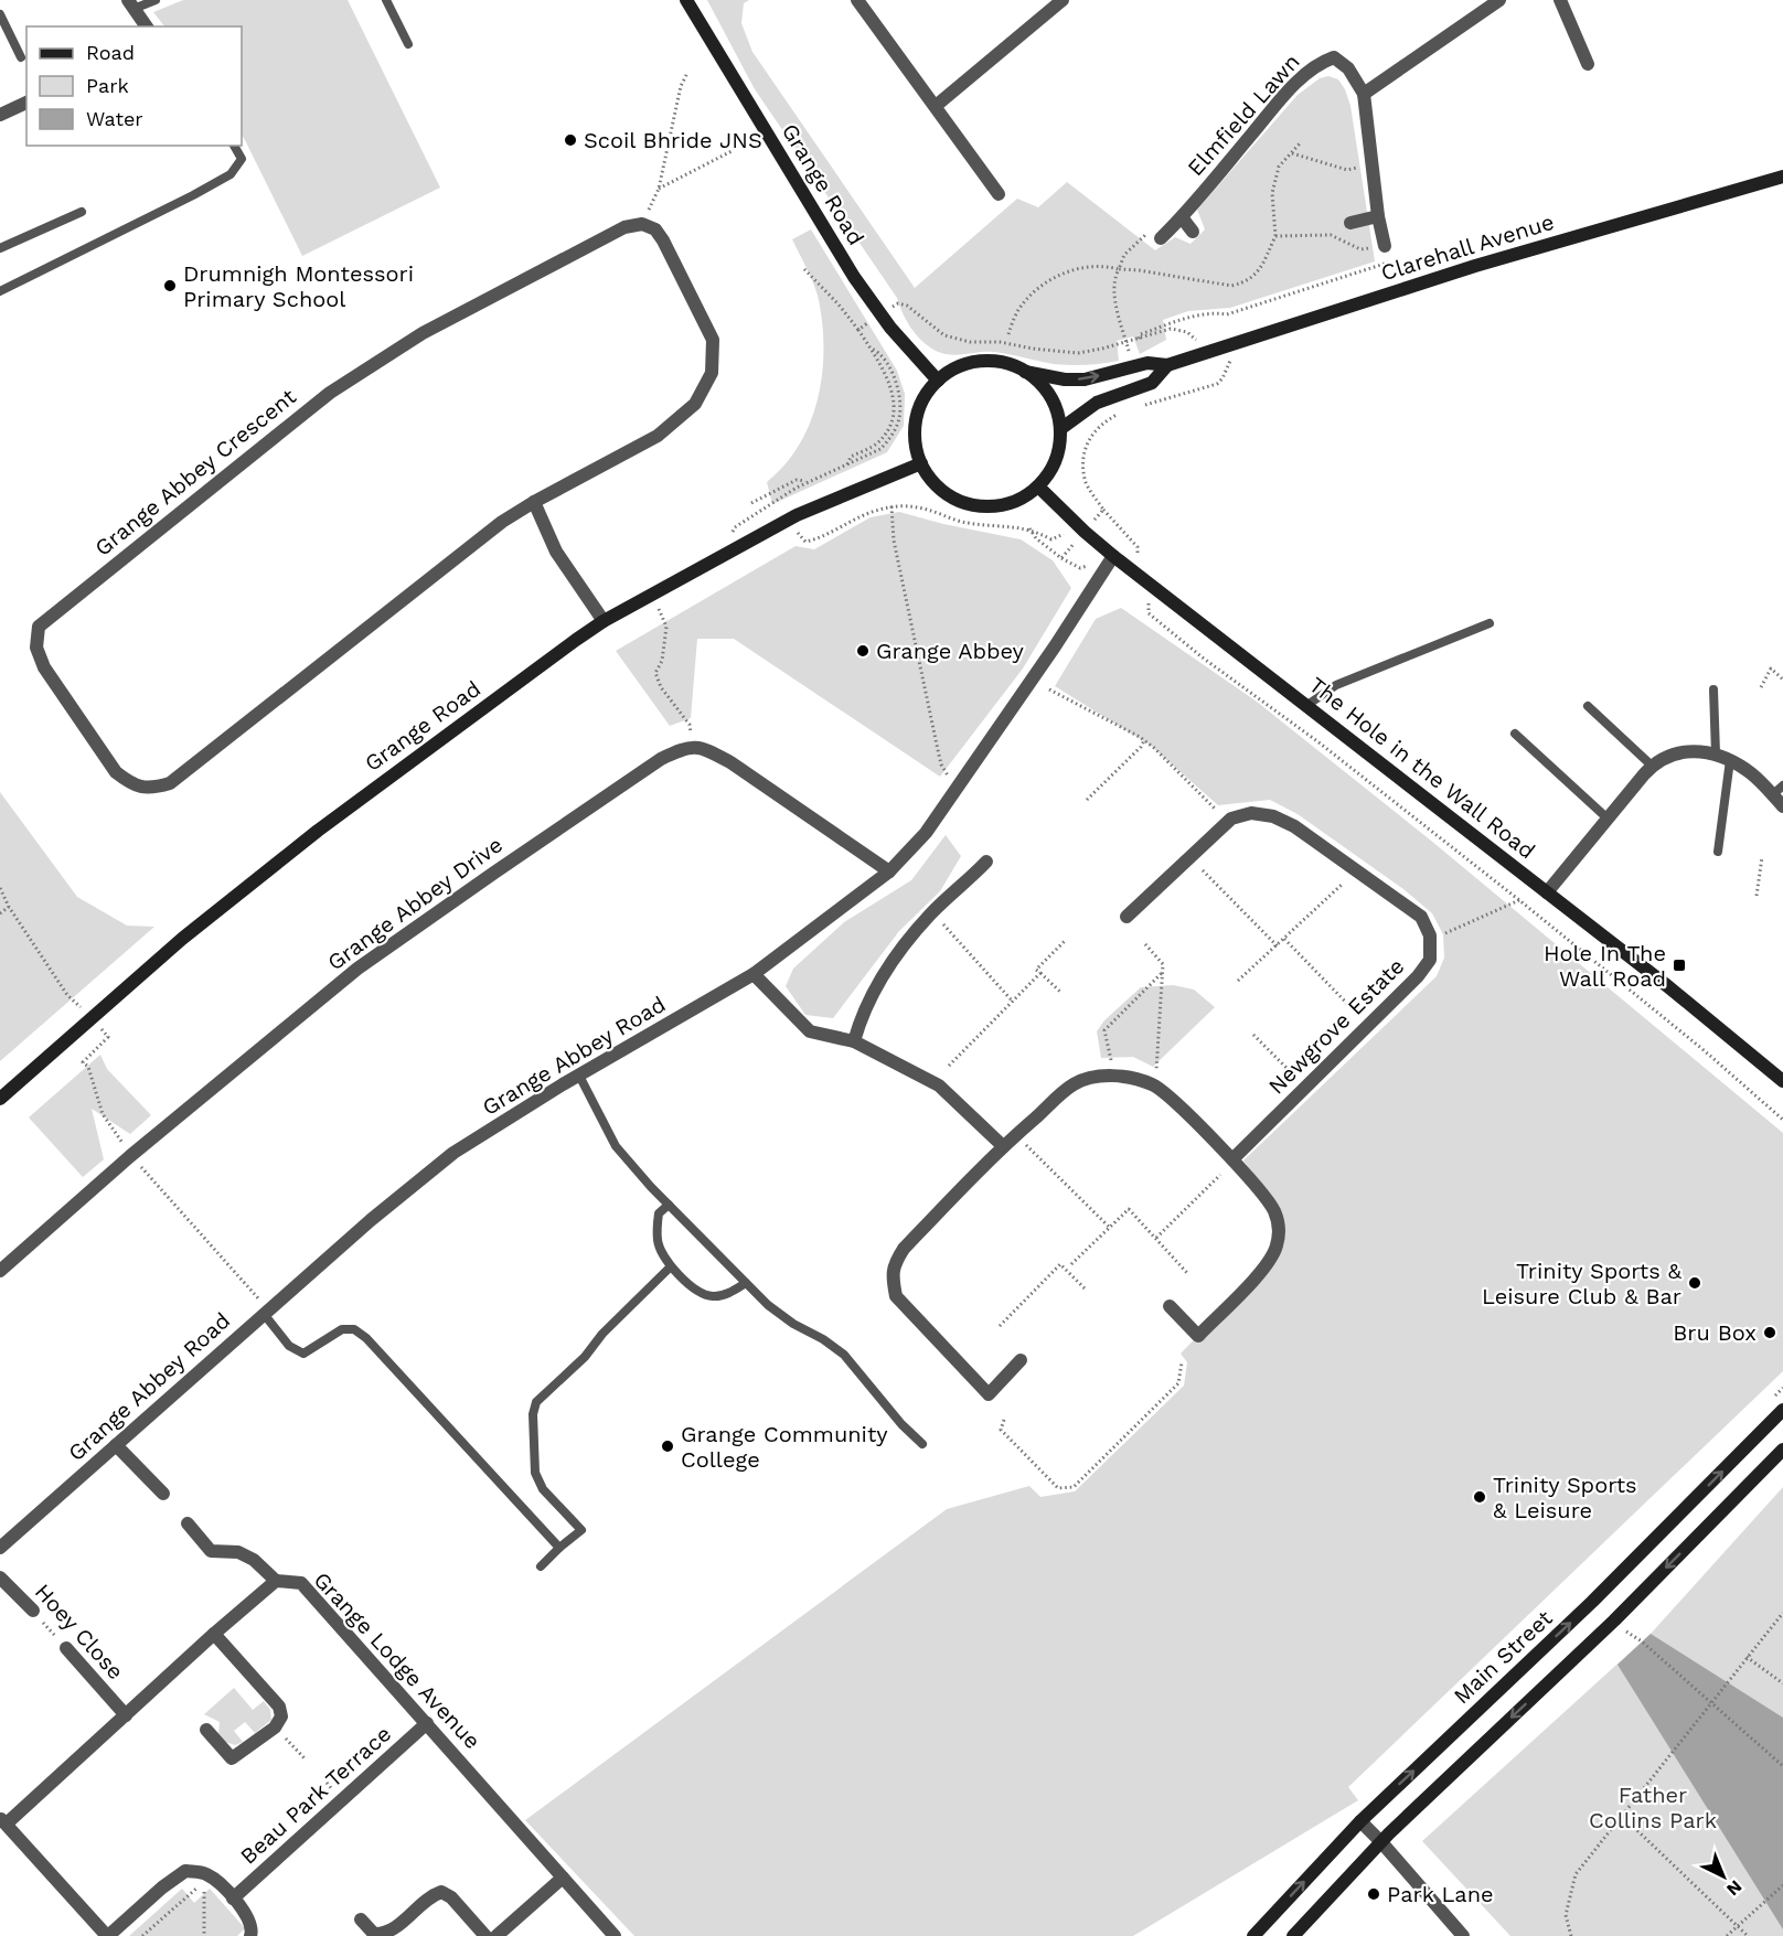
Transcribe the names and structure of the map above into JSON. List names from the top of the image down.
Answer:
{
  "streets": {
    "main road": [
      "Grange Road",
      "Clarehall Avenue",
      "The Hole in the Wall Road",
      "Main Street"
    ],
    "street": [
      "Elmfield Lawn",
      "Grange Abbey Crescent",
      "Grange Abbey Drive",
      "Newgrove Estate",
      "Grange Abbey Road",
      "Hoey Close",
      "Grange Lodge Avenue",
      "Beau Park Terrace"
    ]
  },
  "crossings": [
    ["Grange Road", "Clarehall Avenue"],
    ["Grange Road", "The Hole in the Wall Road"],
    ["Clarehall Avenue", "The Hole in the Wall Road"],
    ["The Hole in the Wall Road", "Grange Abbey Road"],
    ["Grange Lodge Avenue", "Beau Park Terrace"]
  ],
  "parks": ["Father Collins Park"],
  "places": {
    "other": [
      "Scoil Bhride JNS",
      "Drumnigh Montessori Primary School",
      "Grange Abbey",
      "Trinity Sports & Leisure Club & Bar",
      "Bru Box",
      "Grange Community College",
      "Trinity Sports & Leisure",
      "Park Lane"
    ],
    "transit": ["Hole In The Wall Road"]
  },
  "legend": ["Road", "Park", "Water"],
  "north": "bottom right"
}
